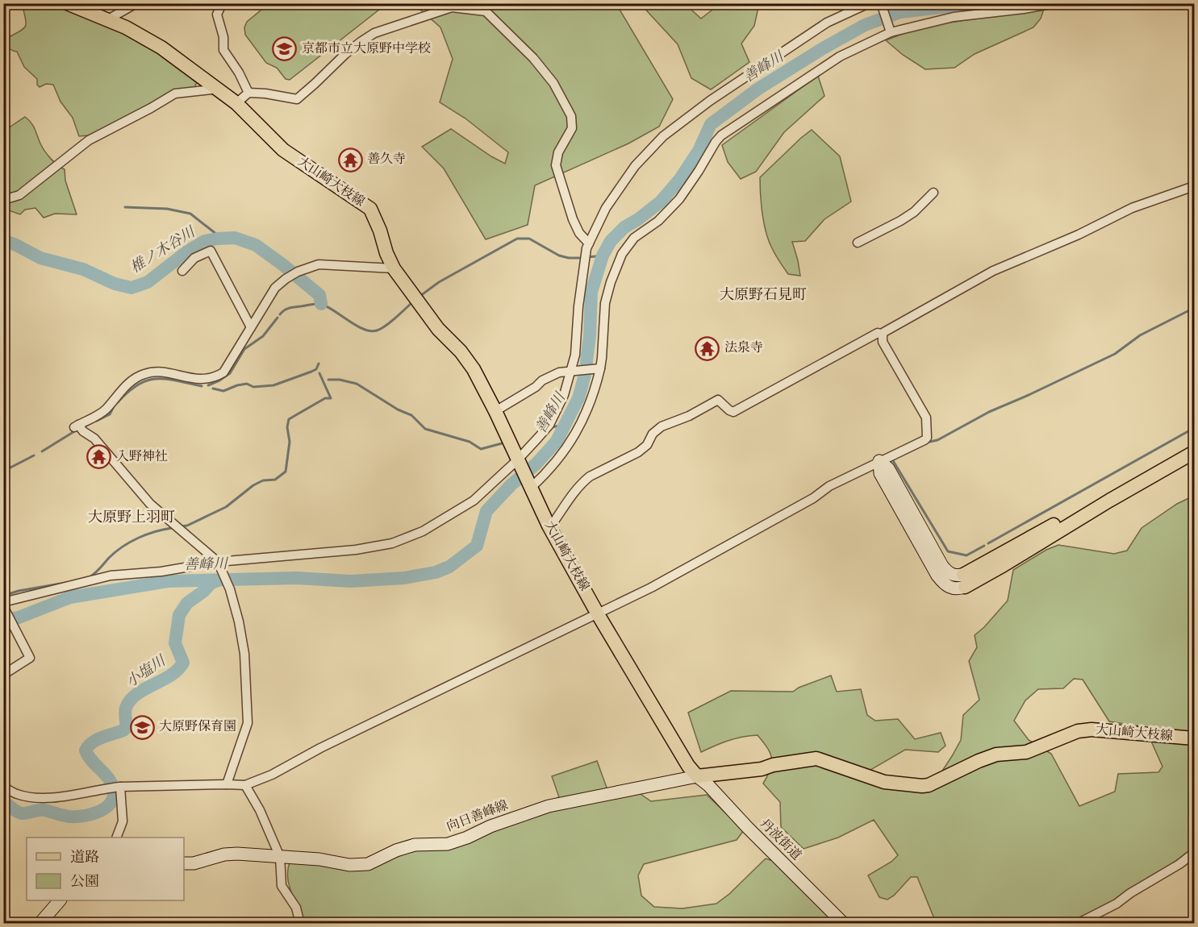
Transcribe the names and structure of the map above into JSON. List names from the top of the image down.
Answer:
{
  "streets": {
    "main road": ["大山崎大枝線", "向日善峰線", "丹波街道"]
  },
  "crossings": [
    ["大山崎大枝線", "向日善峰線"],
    ["大山崎大枝線", "丹波街道"],
    ["向日善峰線", "丹波街道"]
  ],
  "districts": ["大原野石見町", "大原野上羽町"],
  "water": ["善峰川", "椎ノ木谷川", "小塩川"],
  "places": {
    "school or university": ["京都市立大原野中学校", "大原野保育園"],
    "temple": ["善久寺", "法泉寺", "入野神社"]
  },
  "legend": ["道路", "公園"]
}
